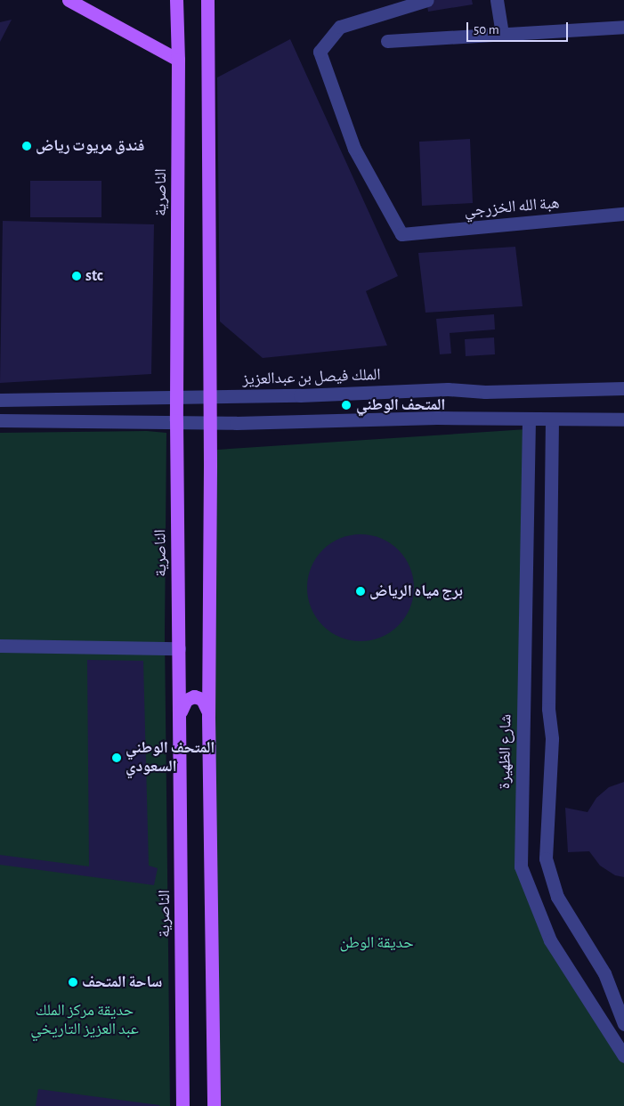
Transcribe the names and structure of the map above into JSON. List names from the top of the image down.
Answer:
{
  "streets": {
    "main road": ["الناصرية"],
    "street": ["هبة الله الخزرجي", "الملك فيصل بن عبدالعزيز", "شارع الظهيرة"]
  },
  "crossings": [
    ["الناصرية", "الملك فيصل بن عبدالعزيز"]
  ],
  "parks": ["حديقة الوطن", "حديقة مركز الملك عبد العزيز التاريخي"],
  "places": [
    "فندق مريوت رياض",
    "stc",
    "المتحف الوطني",
    "برج مياه الرياض",
    "المتحف الوطني السعودي",
    "ساحة المتحف"
  ],
  "scale_bar": "50 m"
}
